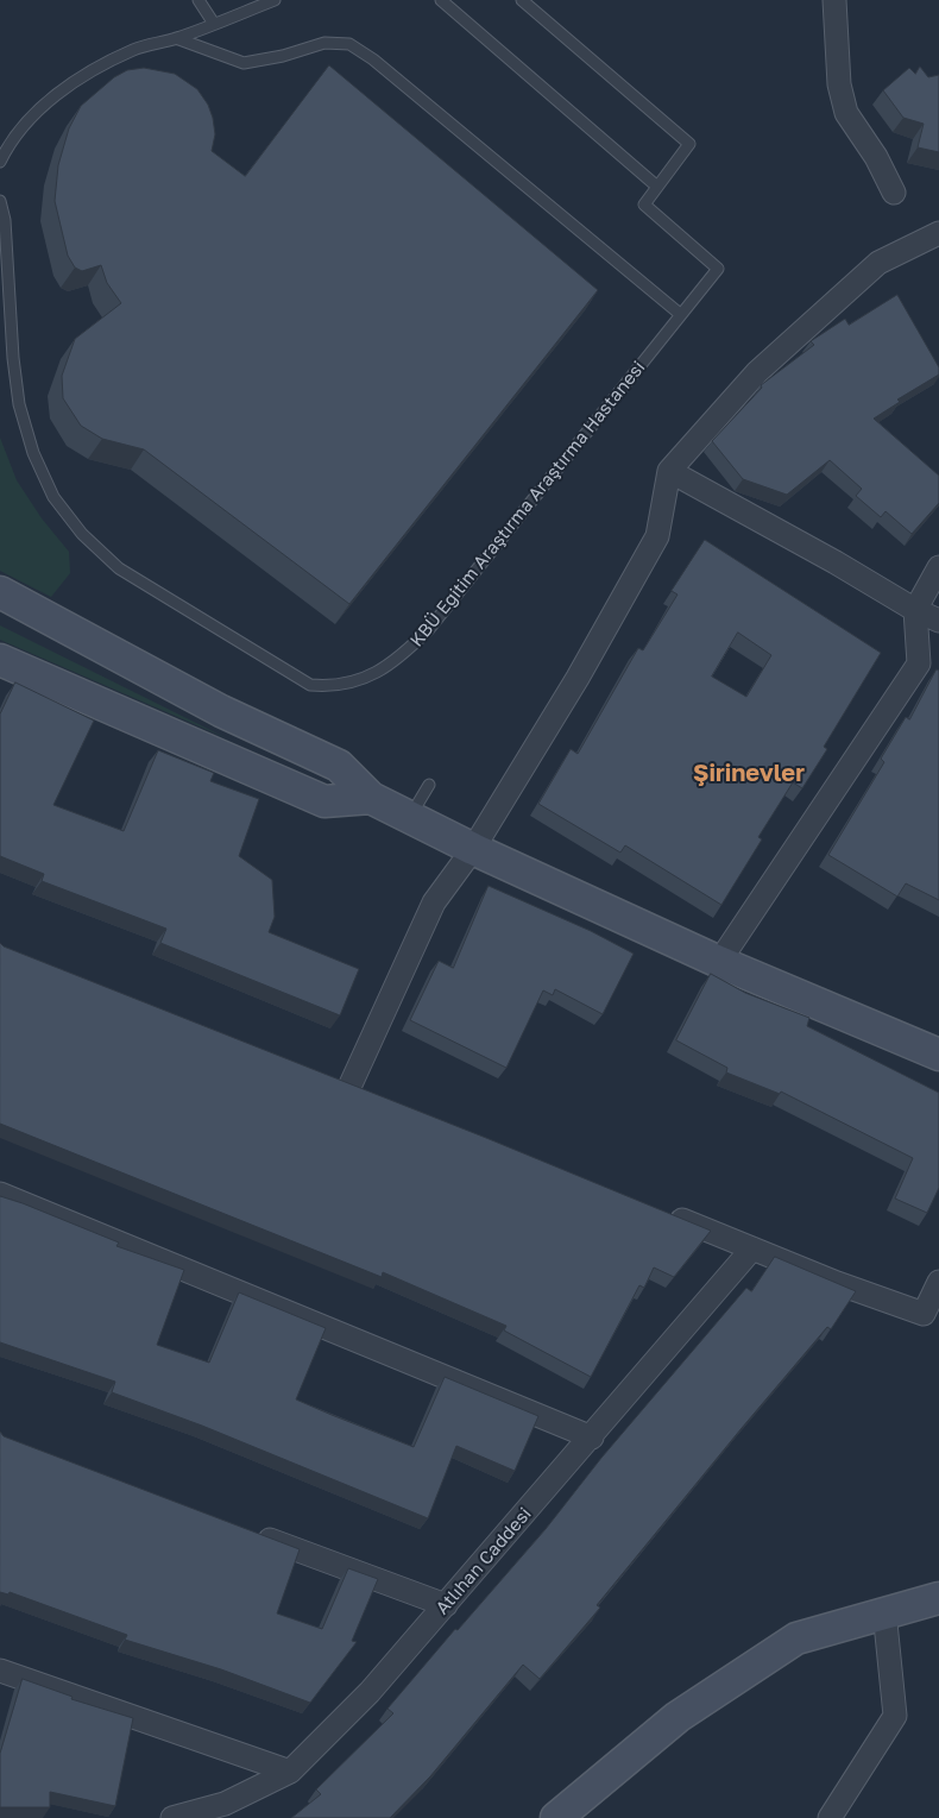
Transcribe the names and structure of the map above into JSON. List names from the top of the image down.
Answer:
{
  "streets": {
    "street": ["Atlıhan Caddesi"],
    "lane": ["KBÜ Eğitim Araştırma Araştırma Hastanesi"]
  },
  "districts": ["Şirinevler"]
}
